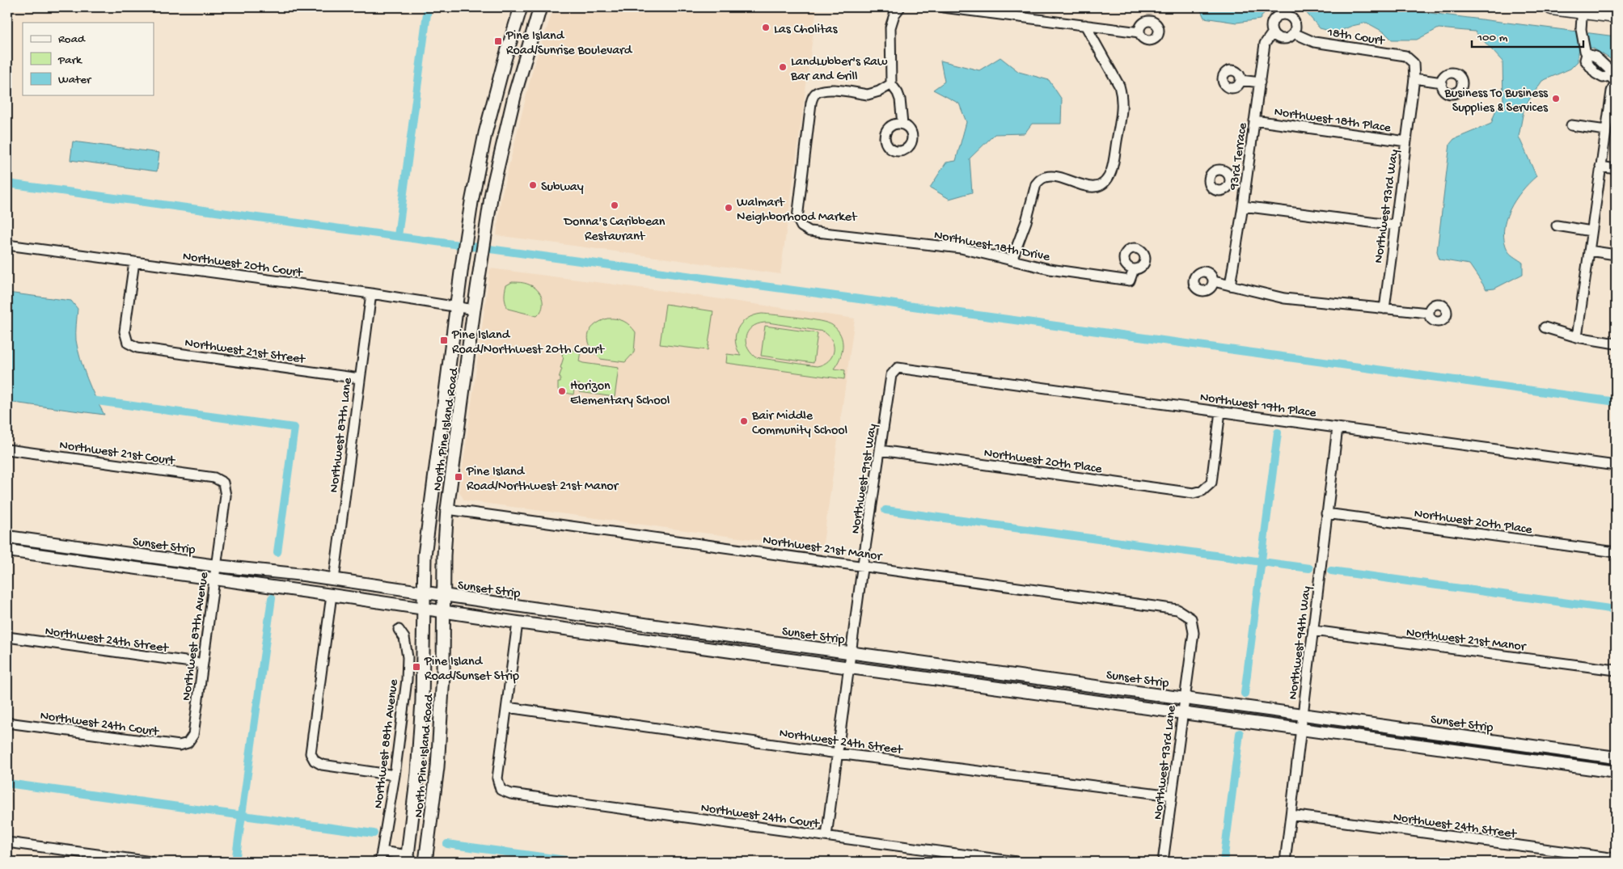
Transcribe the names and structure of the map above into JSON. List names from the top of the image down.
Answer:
{
  "streets": {
    "main road": ["North Pine Island Road"],
    "street": [
      "18th Court",
      "Northwest 18th Place",
      "93rd Terrace",
      "Northwest 93rd Way",
      "Northwest 18th Drive",
      "Northwest 20th Court",
      "Northwest 21st Street",
      "Northwest 19th Place",
      "Northwest 87th Lane",
      "Northwest 21st Court",
      "Northwest 20th Place",
      "Northwest 91st Way",
      "Sunset Strip",
      "Northwest 21st Manor",
      "Northwest 87th Avenue",
      "Northwest 24th Street",
      "Northwest 94th Way",
      "Northwest 24th Court",
      "Northwest 88th Avenue",
      "Northwest 93rd Lane"
    ]
  },
  "crossings": [
    ["18th Court", "93rd Terrace"],
    ["18th Court", "Northwest 93rd Way"],
    ["Northwest 18th Place", "93rd Terrace"],
    ["Northwest 18th Place", "Northwest 93rd Way"],
    ["Northwest 20th Court", "Northwest 21st Street"],
    ["Northwest 20th Court", "North Pine Island Road"],
    ["Northwest 20th Court", "Northwest 87th Lane"],
    ["Northwest 21st Street", "Northwest 87th Lane"],
    ["Northwest 19th Place", "Northwest 20th Place"],
    ["Northwest 19th Place", "Northwest 91st Way"],
    ["Northwest 19th Place", "Northwest 94th Way"],
    ["North Pine Island Road", "Sunset Strip"],
    ["North Pine Island Road", "Northwest 21st Manor"],
    ["Northwest 87th Lane", "Sunset Strip"],
    ["Northwest 21st Court", "Northwest 87th Avenue"],
    ["Northwest 20th Place", "Northwest 91st Way"],
    ["Northwest 20th Place", "Northwest 94th Way"],
    ["Northwest 91st Way", "Sunset Strip"],
    ["Northwest 91st Way", "Northwest 21st Manor"],
    ["Northwest 91st Way", "Northwest 24th Street"],
    ["Northwest 91st Way", "Northwest 24th Court"],
    ["Sunset Strip", "Northwest 87th Avenue"],
    ["Sunset Strip", "Northwest 94th Way"],
    ["Sunset Strip", "Northwest 93rd Lane"],
    ["Northwest 21st Manor", "Northwest 94th Way"],
    ["Northwest 21st Manor", "Northwest 93rd Lane"],
    ["Northwest 87th Avenue", "Northwest 24th Street"],
    ["Northwest 87th Avenue", "Northwest 24th Court"],
    ["Northwest 24th Street", "Northwest 94th Way"],
    ["Northwest 24th Street", "Northwest 24th Court"],
    ["Northwest 24th Street", "Northwest 93rd Lane"]
  ],
  "places": {
    "other": [
      "Las Cholitas",
      "LandLubber's Raw Bar and Grill",
      "Business To Business Supplies & Services",
      "Subway",
      "Donna's Caribbean Restaurant",
      "Walmart Neighborhood Market",
      "Horizon Elementary School",
      "Bair Middle Community School"
    ],
    "transit": [
      "Pine Island Road/Sunrise Boulevard",
      "Pine Island Road/Northwest 20th Court",
      "Pine Island Road/Northwest 21st Manor",
      "Pine Island Road/Sunset Strip"
    ]
  },
  "legend": ["Road", "Park", "Water"],
  "scale_bar": "100 m"
}
